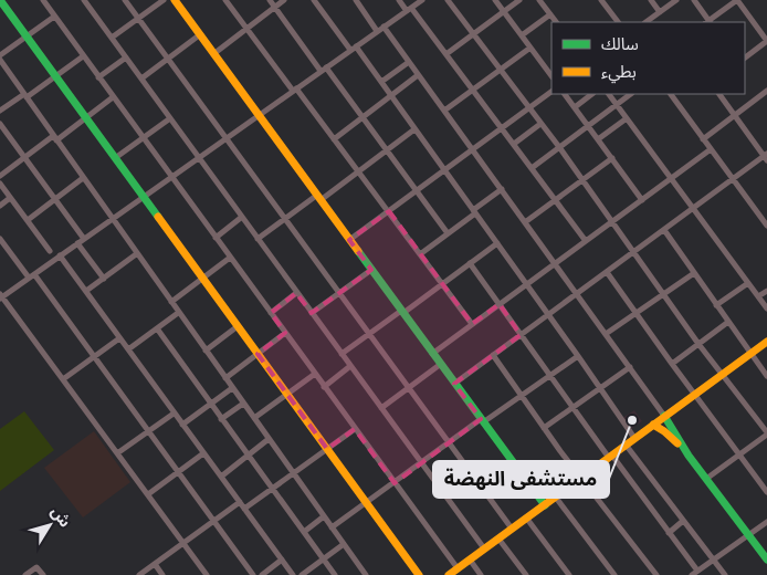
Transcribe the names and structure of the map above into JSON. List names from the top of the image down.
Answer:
{
  "places": ["مستشفى النهضة"],
  "legend": ["سالك", "بطيء"],
  "north": "top right"
}
